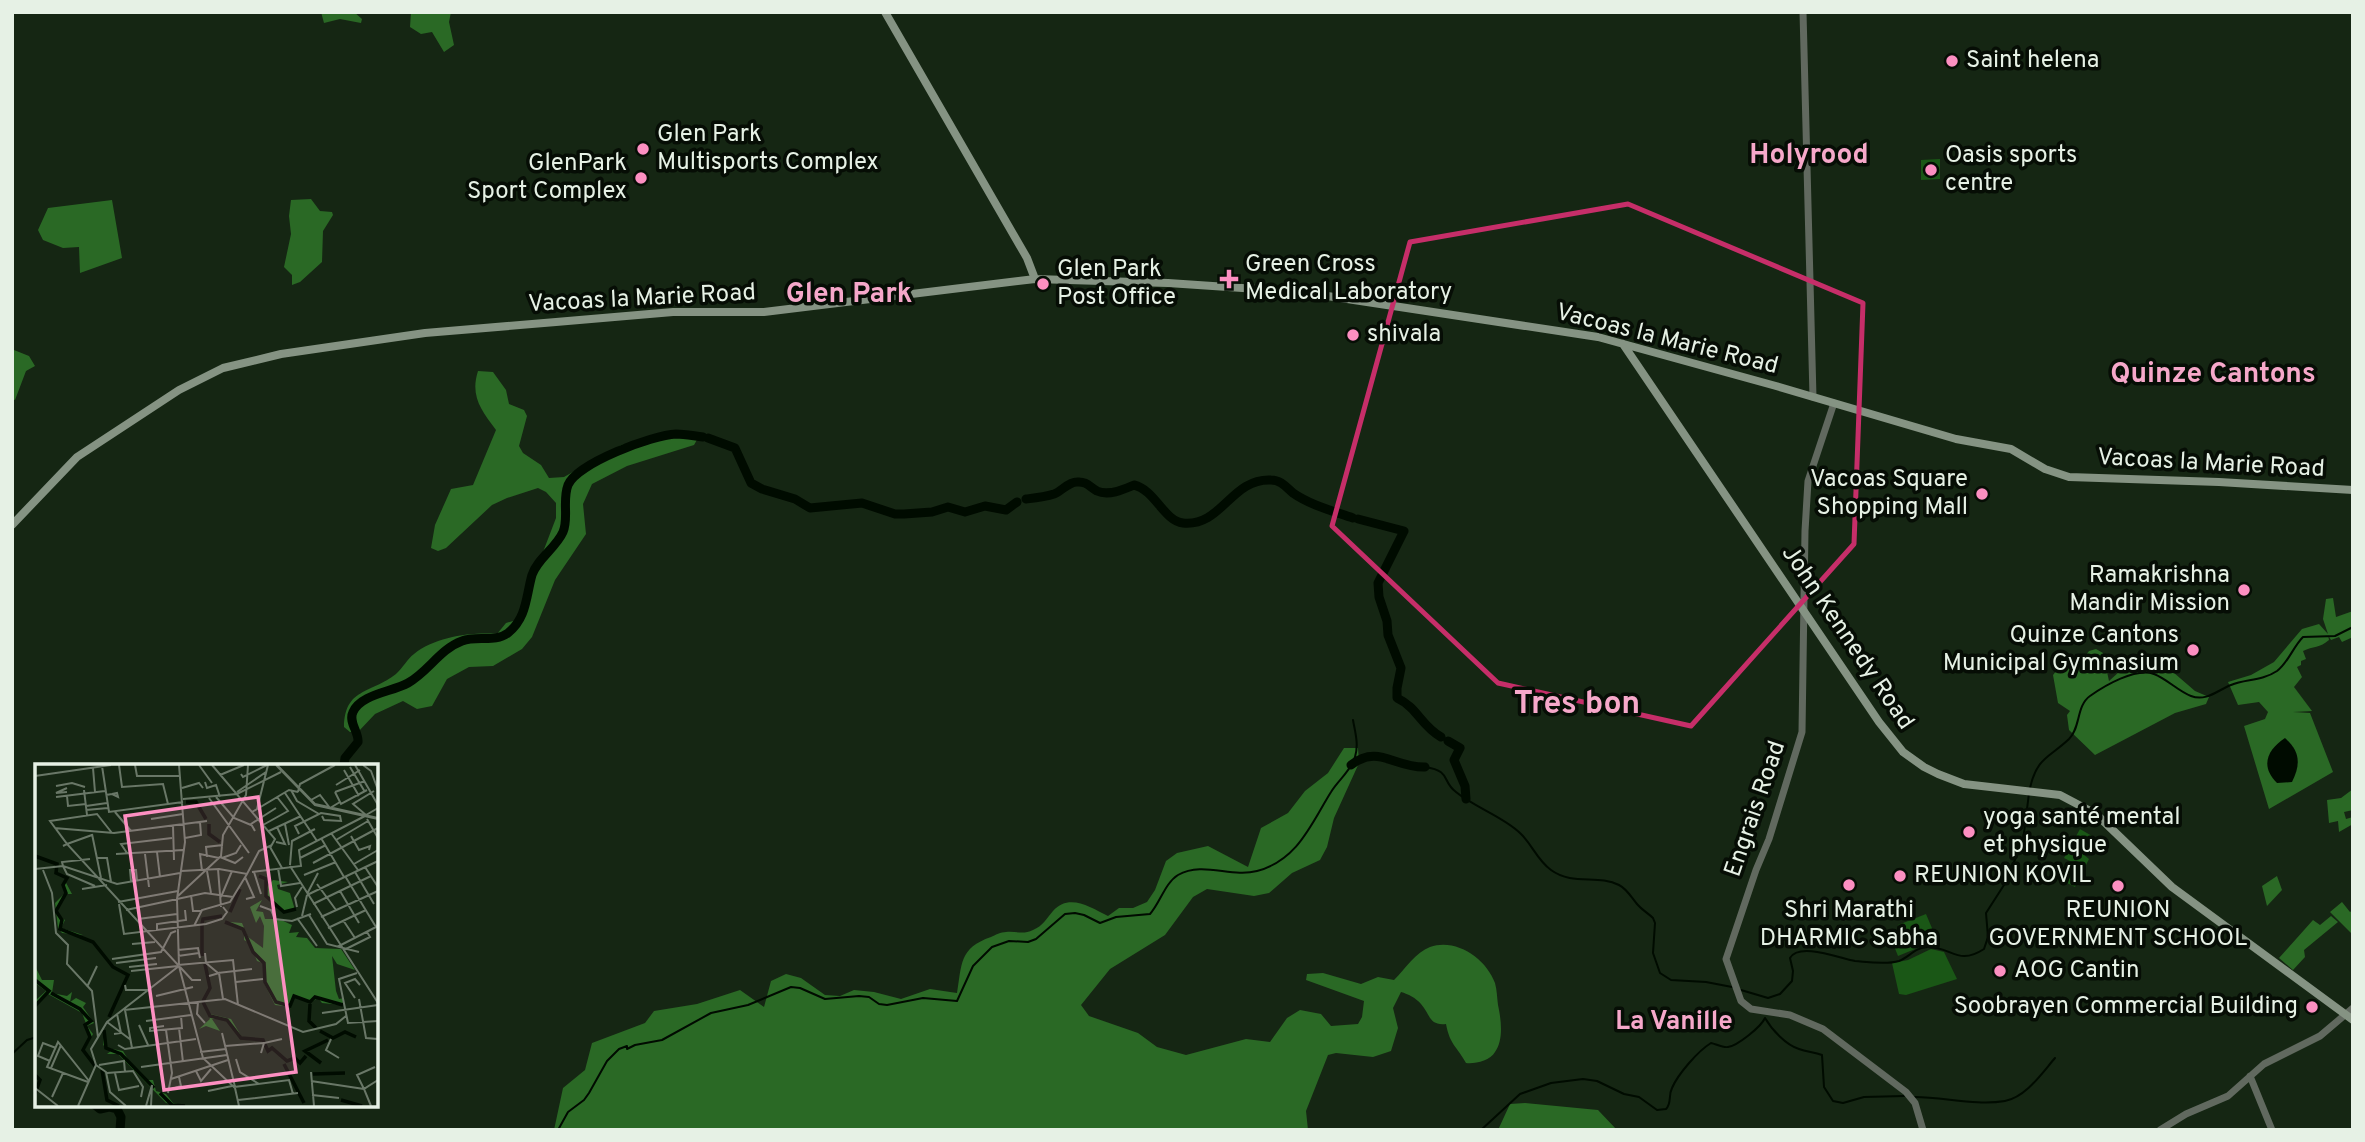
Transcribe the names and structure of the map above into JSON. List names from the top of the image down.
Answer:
{
  "streets": {
    "main road": ["Vacoas la Marie Road", "John Kennedy Road"],
    "street": ["Engrais Road"]
  },
  "crossings": [
    ["Vacoas la Marie Road", "John Kennedy Road"],
    ["Vacoas la Marie Road", "Engrais Road"],
    ["John Kennedy Road", "Engrais Road"]
  ],
  "districts": [
    "Holyrood",
    "Glen Park",
    "Quinze Cantons",
    "Tres bon",
    "La Vanille"
  ],
  "places": {
    "other": [
      "Saint helena",
      "Glen Park Multisports Complex",
      "Oasis sports centre",
      "GlenPark Sport Complex",
      "Glen Park Post Office",
      "shivala",
      "Vacoas Square Shopping Mall",
      "Ramakrishna Mandir Mission",
      "Quinze Cantons Municipal Gymnasium",
      "yoga santé mental et physique",
      "REUNION KOVIL",
      "Shri Marathi DHARMIC Sabha",
      "REUNION GOVERNMENT SCHOOL",
      "AOG Cantin",
      "Soobrayen Commercial Building"
    ],
    "health": ["Green Cross Medical Laboratory"]
  }
}
